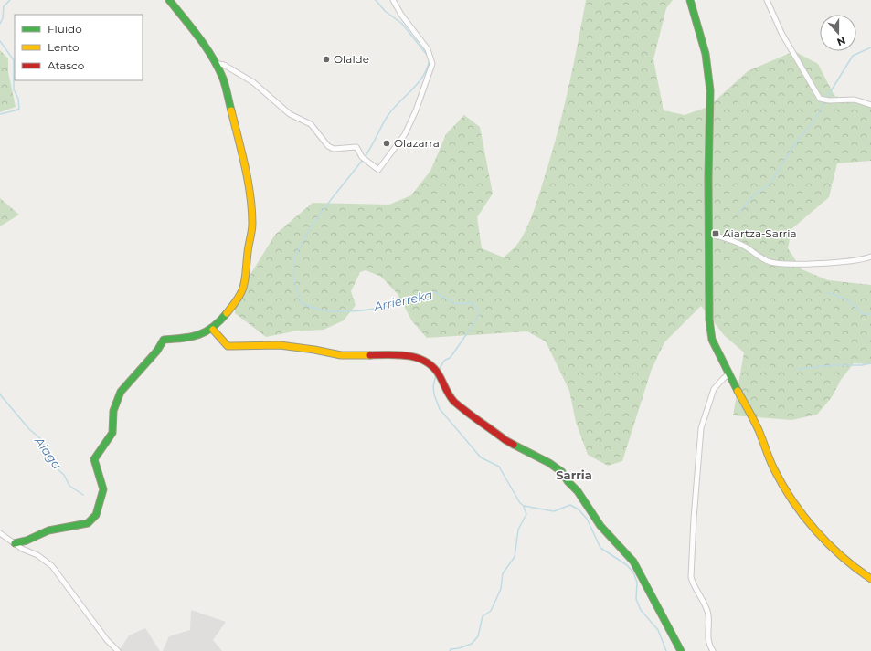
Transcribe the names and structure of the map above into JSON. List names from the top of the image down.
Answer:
{
  "districts": ["Sarria"],
  "water": ["Arrierreka", "Aiaga"],
  "places": {
    "other": ["Olalde", "Olazarra"],
    "transit": ["Aiartza-Sarria"]
  },
  "legend": ["Fluido", "Lento", "Atasco"],
  "north": "bottom"
}
